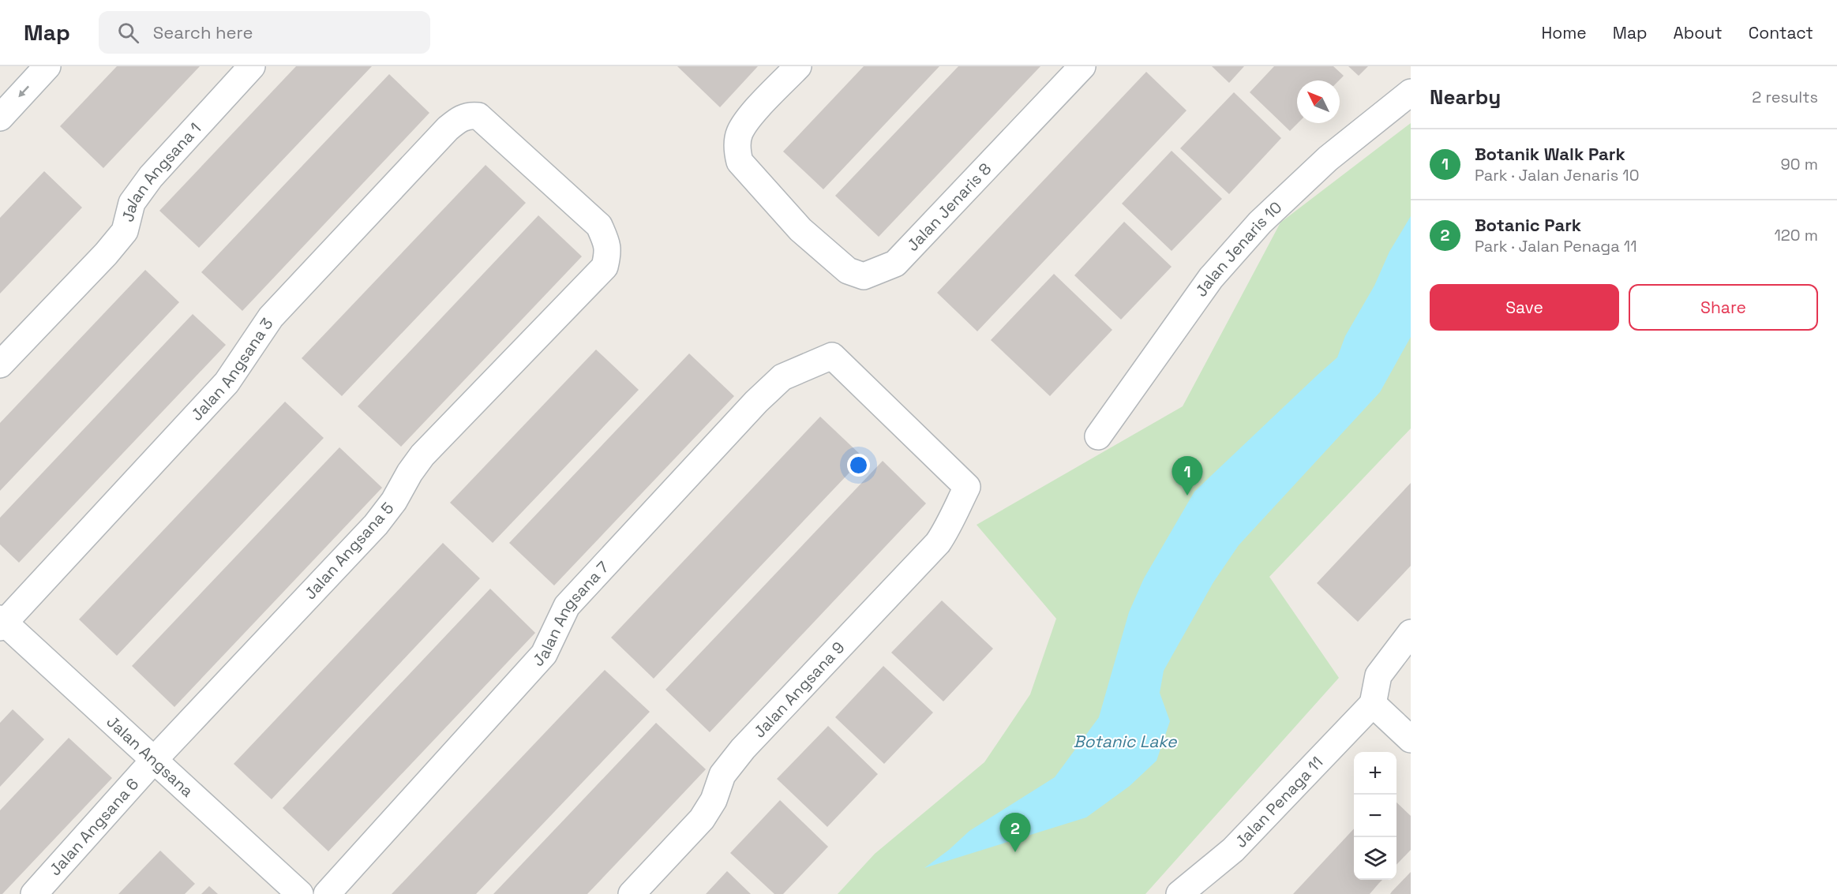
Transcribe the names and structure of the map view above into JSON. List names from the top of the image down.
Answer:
{
  "streets": {
    "street": [
      "Jalan Angsana 1",
      "Jalan Jenaris 8",
      "Jalan Jenaris 10",
      "Jalan Angsana 3",
      "Jalan Angsana 5",
      "Jalan Angsana 7",
      "Jalan Angsana 9",
      "Jalan Angsana",
      "Jalan Penaga 11",
      "Jalan Angsana 6"
    ]
  },
  "crossings": [
    ["Jalan Angsana 3", "Jalan Angsana 5"],
    ["Jalan Angsana 3", "Jalan Angsana"],
    ["Jalan Angsana 5", "Jalan Angsana"],
    ["Jalan Angsana 5", "Jalan Angsana 6"],
    ["Jalan Angsana 7", "Jalan Angsana 9"],
    ["Jalan Angsana", "Jalan Angsana 6"]
  ],
  "water": ["Botanic Lake"],
  "north": "top left",
  "page": {
    "header": "Map",
    "search": "Search here",
    "nav": [
      "Home",
      "Map",
      "About",
      "Contact"
    ],
    "heading": ["Nearby", "2 results"],
    "list": [
      {
        "mark": "1",
        "name": "Botanik Walk Park",
        "note": "Park · Jalan Jenaris 10",
        "value": "90 m"
      },
      {
        "mark": "2",
        "name": "Botanic Park",
        "note": "Park · Jalan Penaga 11",
        "value": "120 m"
      }
    ],
    "buttons": ["Save", "Share"],
    "pins": ["1", "2"],
    "map_buttons": ["+", "−"]
  }
}
